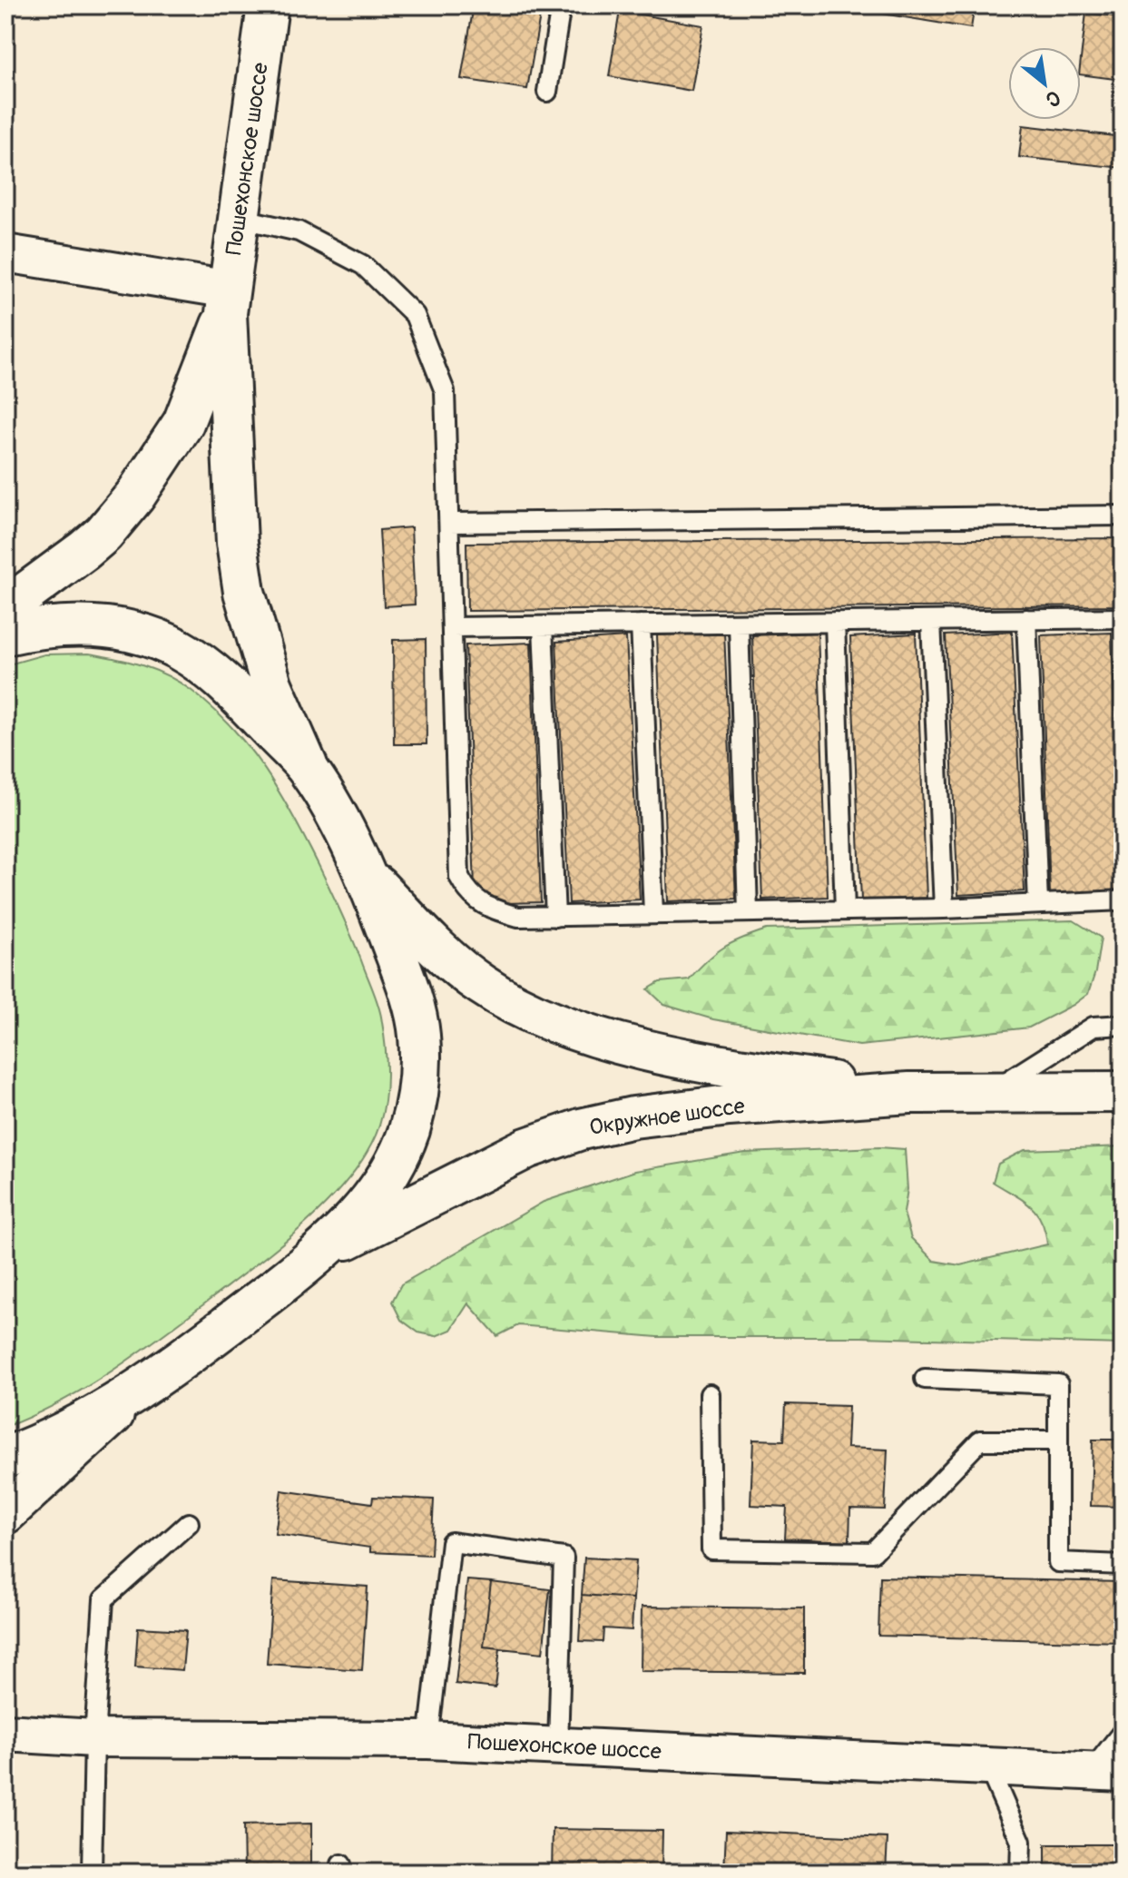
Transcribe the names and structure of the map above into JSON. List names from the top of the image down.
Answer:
{
  "streets": {
    "main road": ["Пошехонское шоссе", "Окружное шоссе"]
  },
  "north": "bottom right"
}
